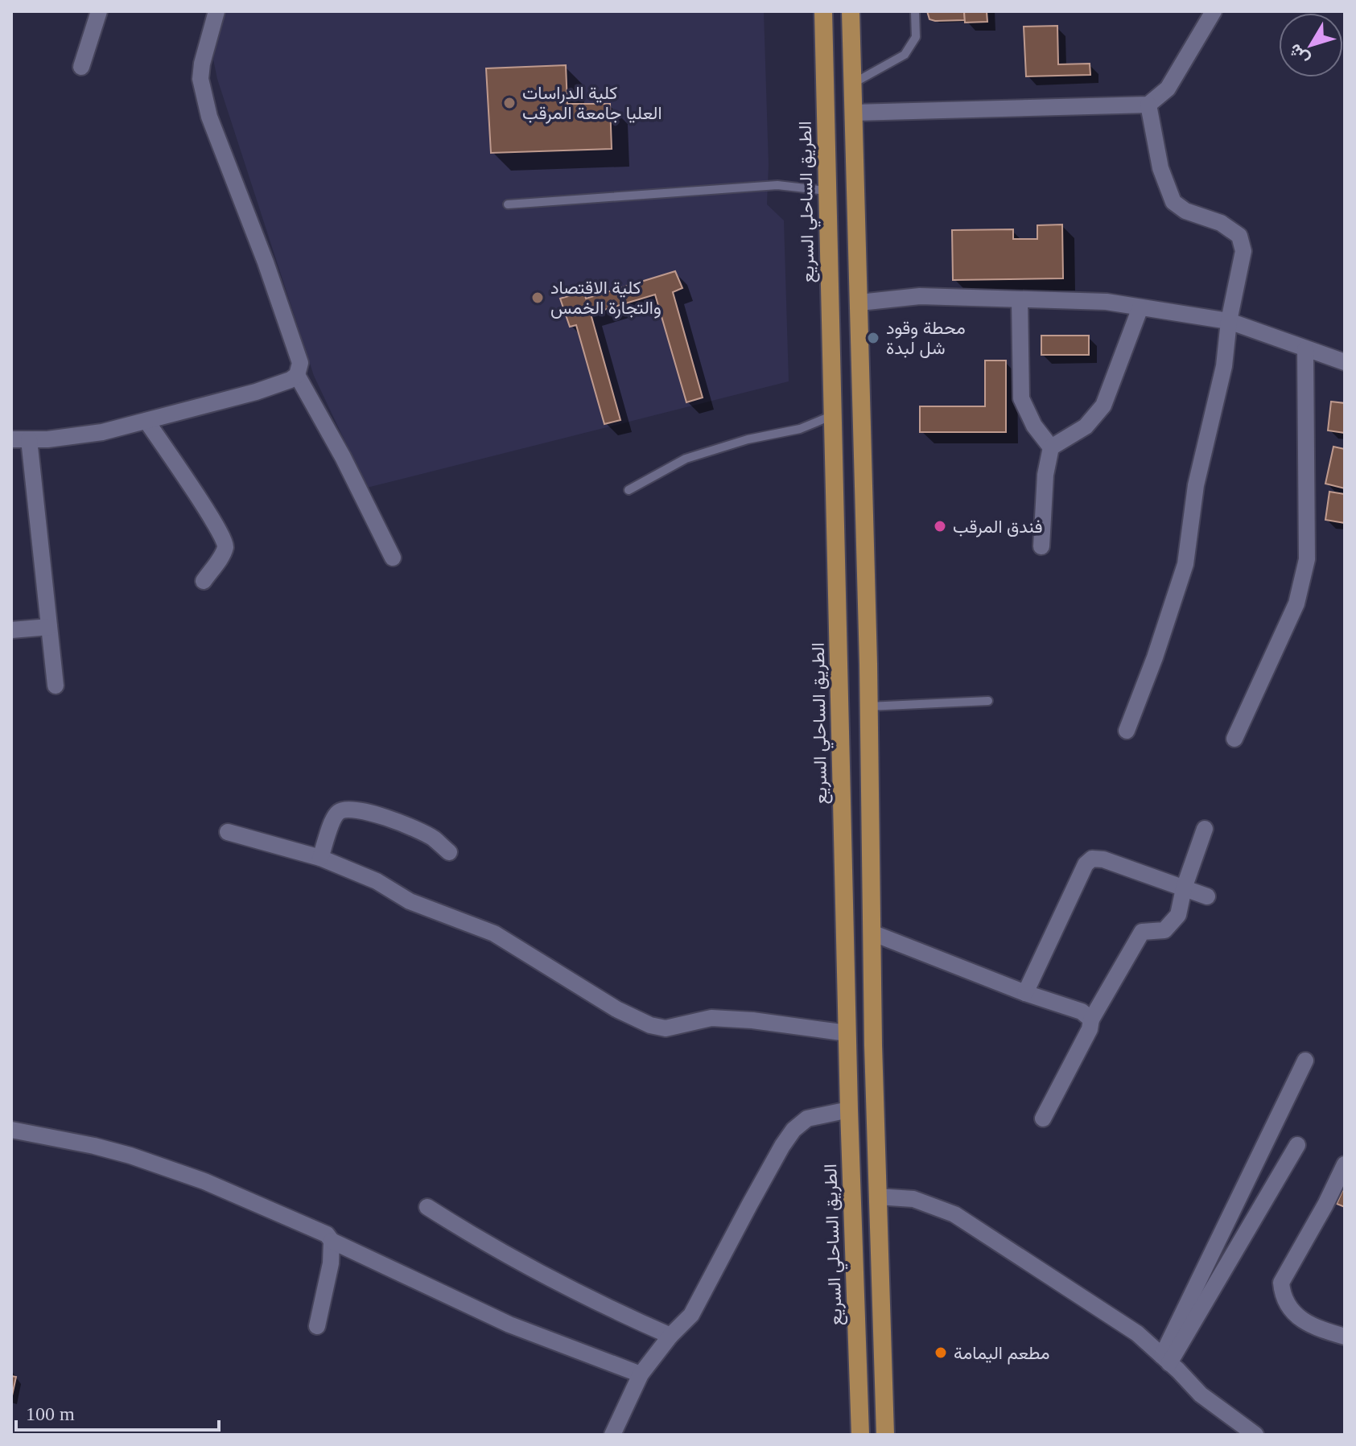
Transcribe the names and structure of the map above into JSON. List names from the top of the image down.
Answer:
{
  "streets": {
    "highway": ["الطريق الساحلي السريع"]
  },
  "places": [
    "كلية الدراسات العليا جامعة المرقب",
    "كلية الاقتصاد والتجارة الخمس",
    "محطة وقود شل لبدة",
    "فندق المرقب",
    "مطعم اليمامة"
  ],
  "scale_bar": "100 m",
  "north": "bottom left"
}
